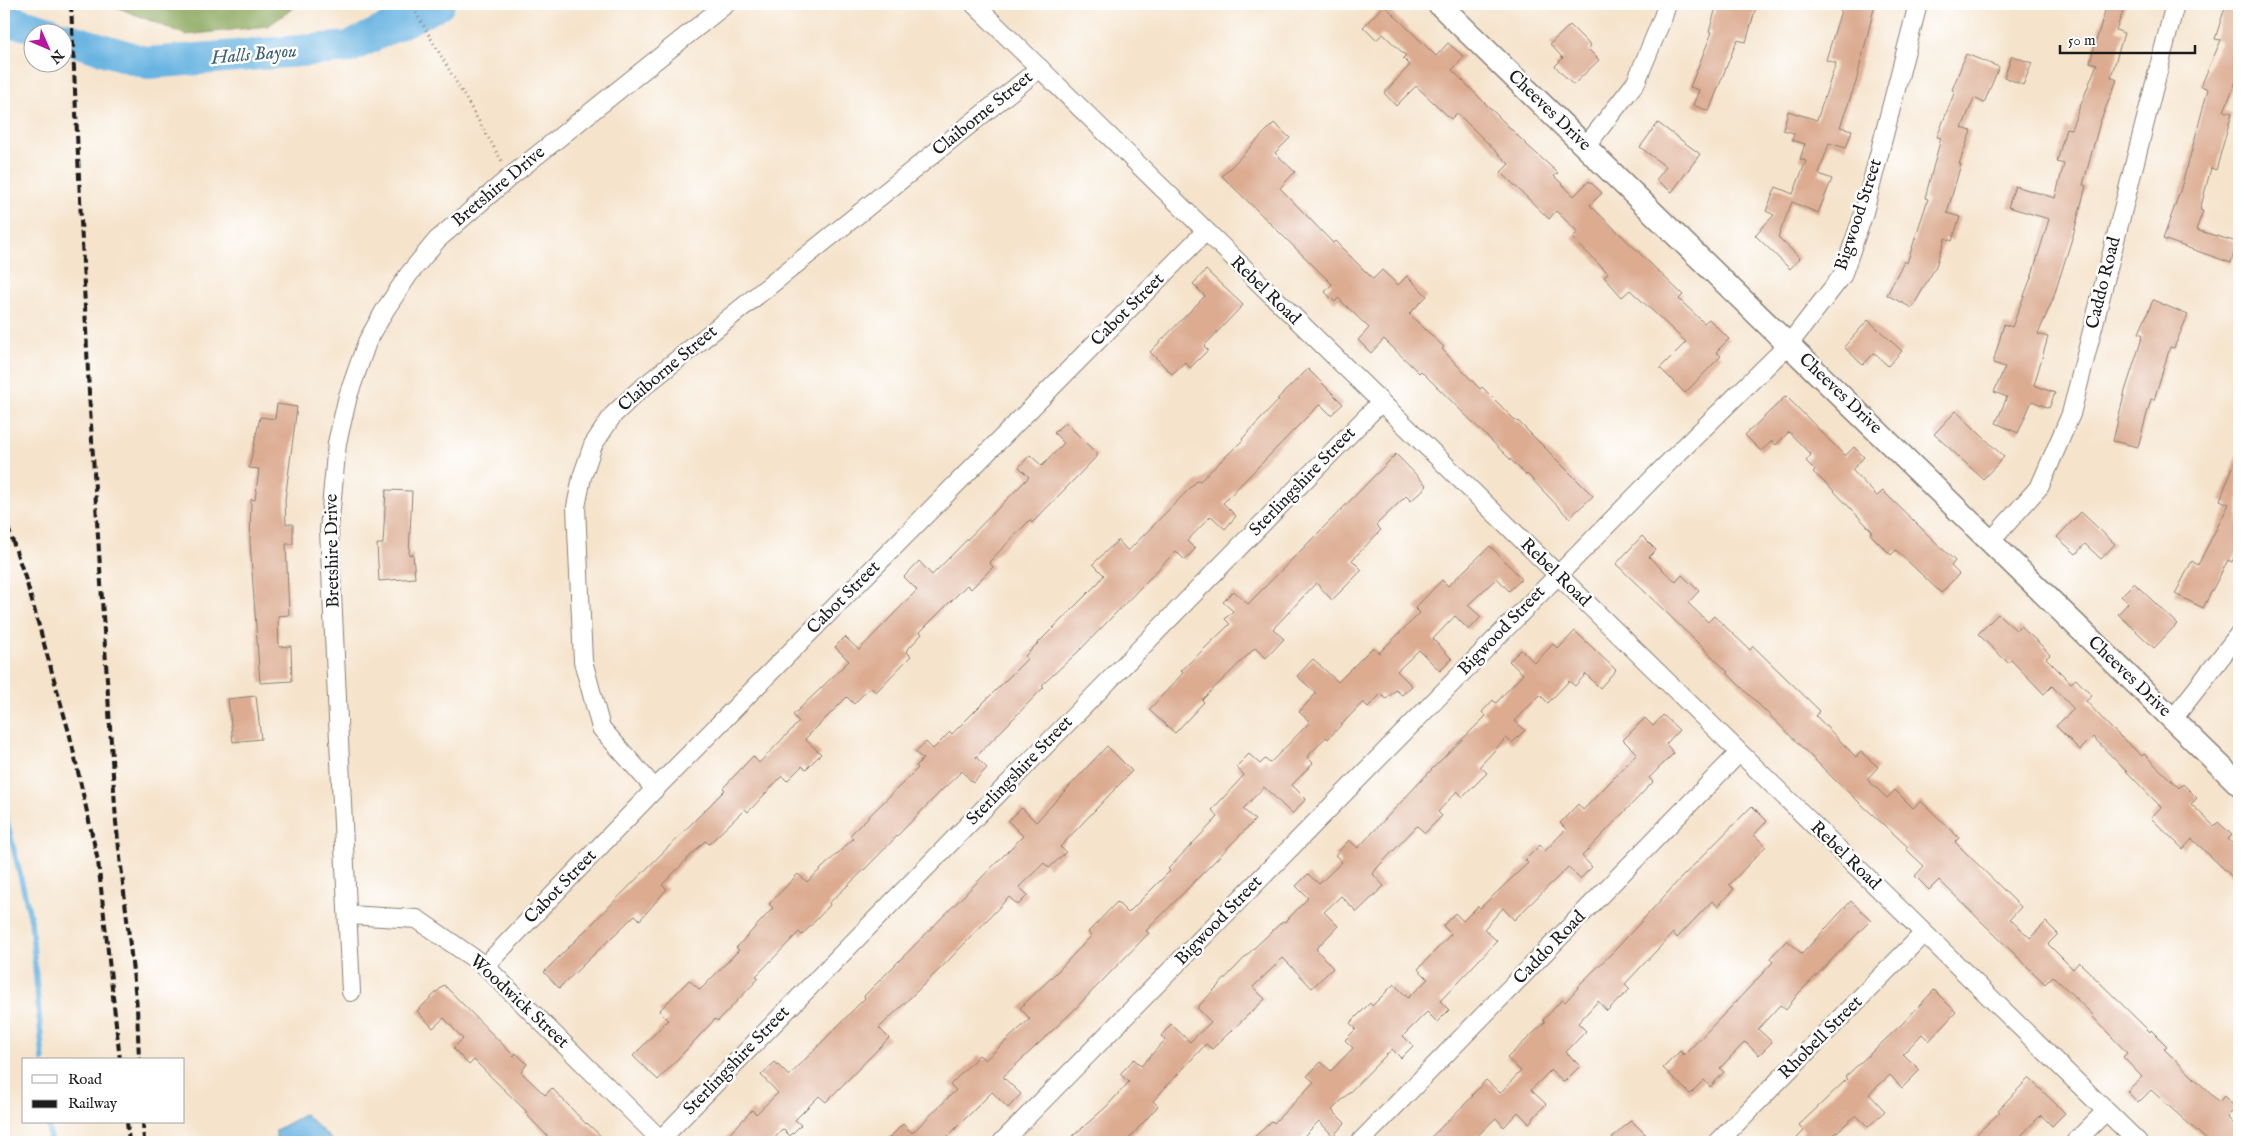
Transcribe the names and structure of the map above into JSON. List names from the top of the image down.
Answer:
{
  "streets": {
    "street": [
      "Cheeves Drive",
      "Claiborne Street",
      "Bretshire Drive",
      "Bigwood Street",
      "Caddo Road",
      "Rebel Road",
      "Cabot Street",
      "Sterlingshire Street",
      "Woodwick Street",
      "Rhobell Street"
    ]
  },
  "crossings": [
    ["Cheeves Drive", "Bigwood Street"],
    ["Cheeves Drive", "Caddo Road"],
    ["Claiborne Street", "Rebel Road"],
    ["Claiborne Street", "Cabot Street"],
    ["Bretshire Drive", "Woodwick Street"],
    ["Bigwood Street", "Rebel Road"],
    ["Caddo Road", "Rebel Road"],
    ["Rebel Road", "Cabot Street"],
    ["Rebel Road", "Sterlingshire Street"],
    ["Rebel Road", "Rhobell Street"],
    ["Cabot Street", "Woodwick Street"],
    ["Sterlingshire Street", "Woodwick Street"]
  ],
  "water": ["Halls Bayou"],
  "legend": ["Road", "Railway"],
  "scale_bar": "50 m",
  "north": "bottom right"
}
